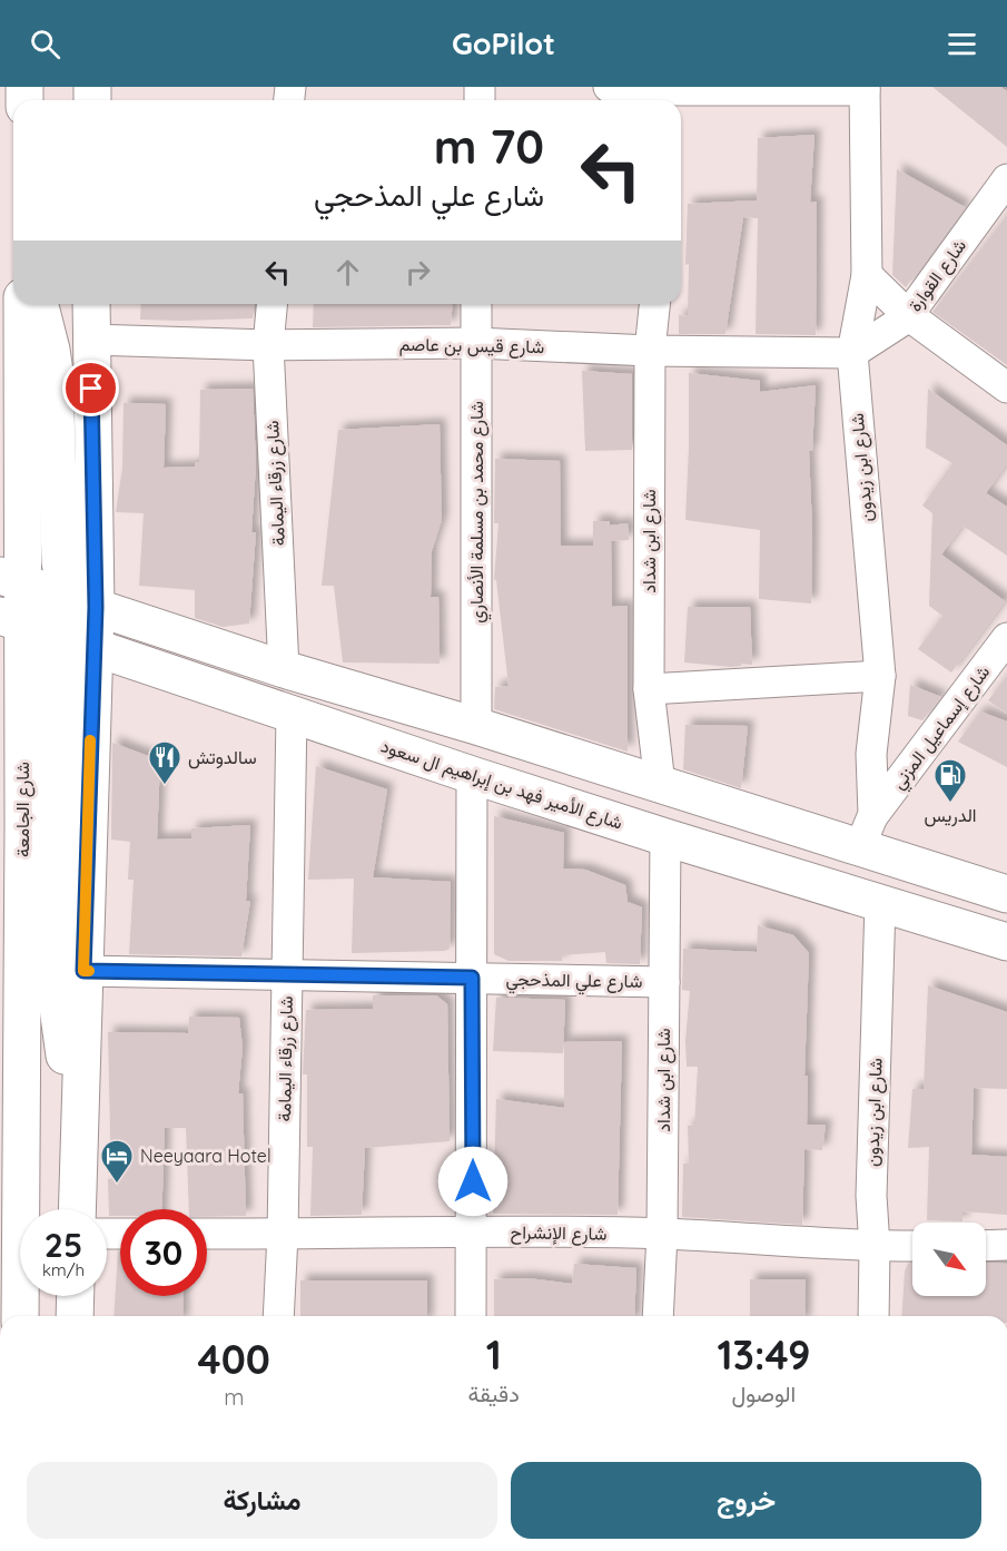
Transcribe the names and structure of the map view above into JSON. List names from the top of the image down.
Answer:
{
  "streets": {
    "main road": ["شارع الأمير فهد بن إبراهيم ال سعود", "شارع الجامعة"],
    "street": [
      "شارع القوارة",
      "شارع قيس بن عاصم",
      "شارع ابن زيدون",
      "شارع زرقاء اليمامة",
      "شارع محمد بن مسلمة الأنصاري",
      "شارع ابن شداد",
      "شارع إسماعيل المزني",
      "شارع علي المذحجي",
      "شارع الإنشراح"
    ]
  },
  "crossings": [
    ["شارع القوارة", "شارع قيس بن عاصم"],
    ["شارع القوارة", "شارع ابن زيدون"],
    ["شارع قيس بن عاصم", "شارع ابن زيدون"],
    ["شارع قيس بن عاصم", "شارع زرقاء اليمامة"],
    ["شارع قيس بن عاصم", "شارع محمد بن مسلمة الأنصاري"],
    ["شارع قيس بن عاصم", "شارع ابن شداد"],
    ["شارع ابن زيدون", "شارع إسماعيل المزني"],
    ["شارع ابن زيدون", "شارع الأمير فهد بن إبراهيم ال سعود"],
    ["شارع ابن زيدون", "شارع الإنشراح"],
    ["شارع زرقاء اليمامة", "شارع الأمير فهد بن إبراهيم ال سعود"],
    ["شارع زرقاء اليمامة", "شارع علي المذحجي"],
    ["شارع زرقاء اليمامة", "شارع الإنشراح"],
    ["شارع ابن شداد", "شارع الأمير فهد بن إبراهيم ال سعود"],
    ["شارع ابن شداد", "شارع علي المذحجي"],
    ["شارع ابن شداد", "شارع الإنشراح"],
    ["شارع الأمير فهد بن إبراهيم ال سعود", "شارع الجامعة"]
  ],
  "places": {
    "restaurant": ["سالدوتش"],
    "fuel station": ["الدريس"],
    "hotel": ["Neeyaara Hotel"]
  },
  "north": "bottom right",
  "page": {
    "header": "GoPilot",
    "turn": ["70 m", "شارع علي المذحجي"],
    "speed": "25 km/h",
    "limit": "30",
    "eta": [
      "13:49",
      "الوصول",
      "1",
      "دقيقة",
      "400",
      "m"
    ],
    "buttons": ["خروج", "مشاركة"]
  }
}
